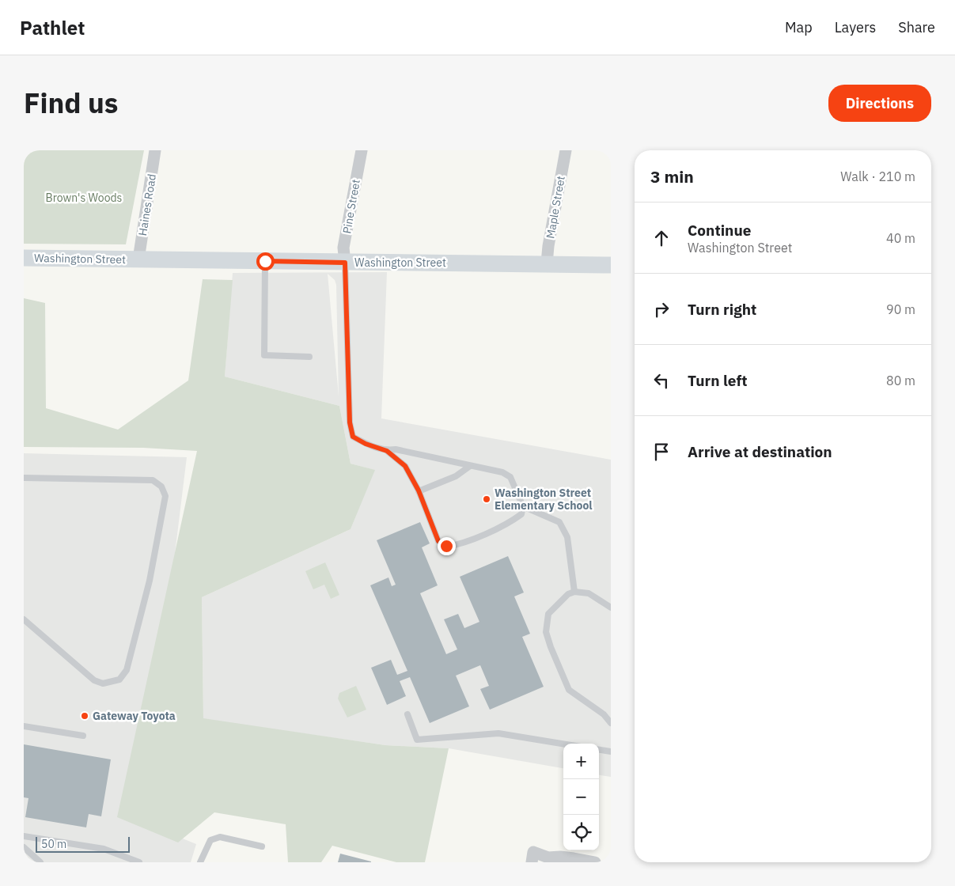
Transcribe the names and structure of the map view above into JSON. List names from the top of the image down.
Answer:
{
  "streets": {
    "main road": ["Washington Street"],
    "street": ["Haines Road", "Pine Street", "Maple Street"]
  },
  "crossings": [
    ["Haines Road", "Washington Street"],
    ["Pine Street", "Washington Street"],
    ["Maple Street", "Washington Street"]
  ],
  "parks": ["Brown's Woods"],
  "places": ["Washington Street Elementary School", "Gateway Toyota"],
  "scale_bar": "50 m",
  "page": {
    "header": "Pathlet",
    "nav": ["Map", "Layers", "Share"],
    "title": "Find us",
    "buttons": "Directions",
    "heading": ["3 min", "Walk · 210 m"],
    "list": [
      ["Continue", "Washington Street", "40 m"],
      ["Turn right", "90 m"],
      ["Turn left", "80 m"],
      "Arrive at destination"
    ],
    "map_buttons": ["+", "−"],
    "scale": "50 m"
  }
}
